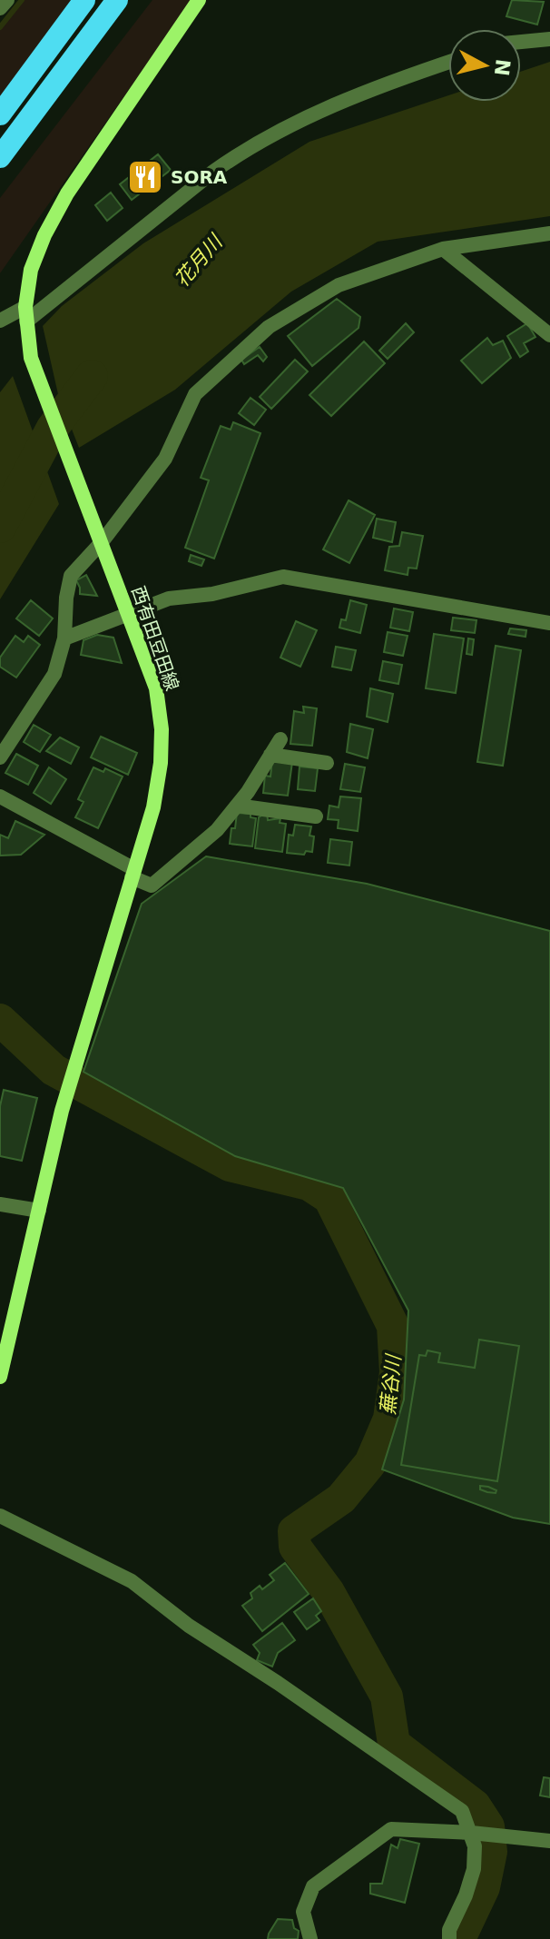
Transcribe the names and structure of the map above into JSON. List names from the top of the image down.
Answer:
{
  "streets": {
    "main road": ["西有田豆田線"]
  },
  "water": ["花月川", "蕪谷川"],
  "places": {
    "restaurant": ["SORA"]
  },
  "north": "right"
}
